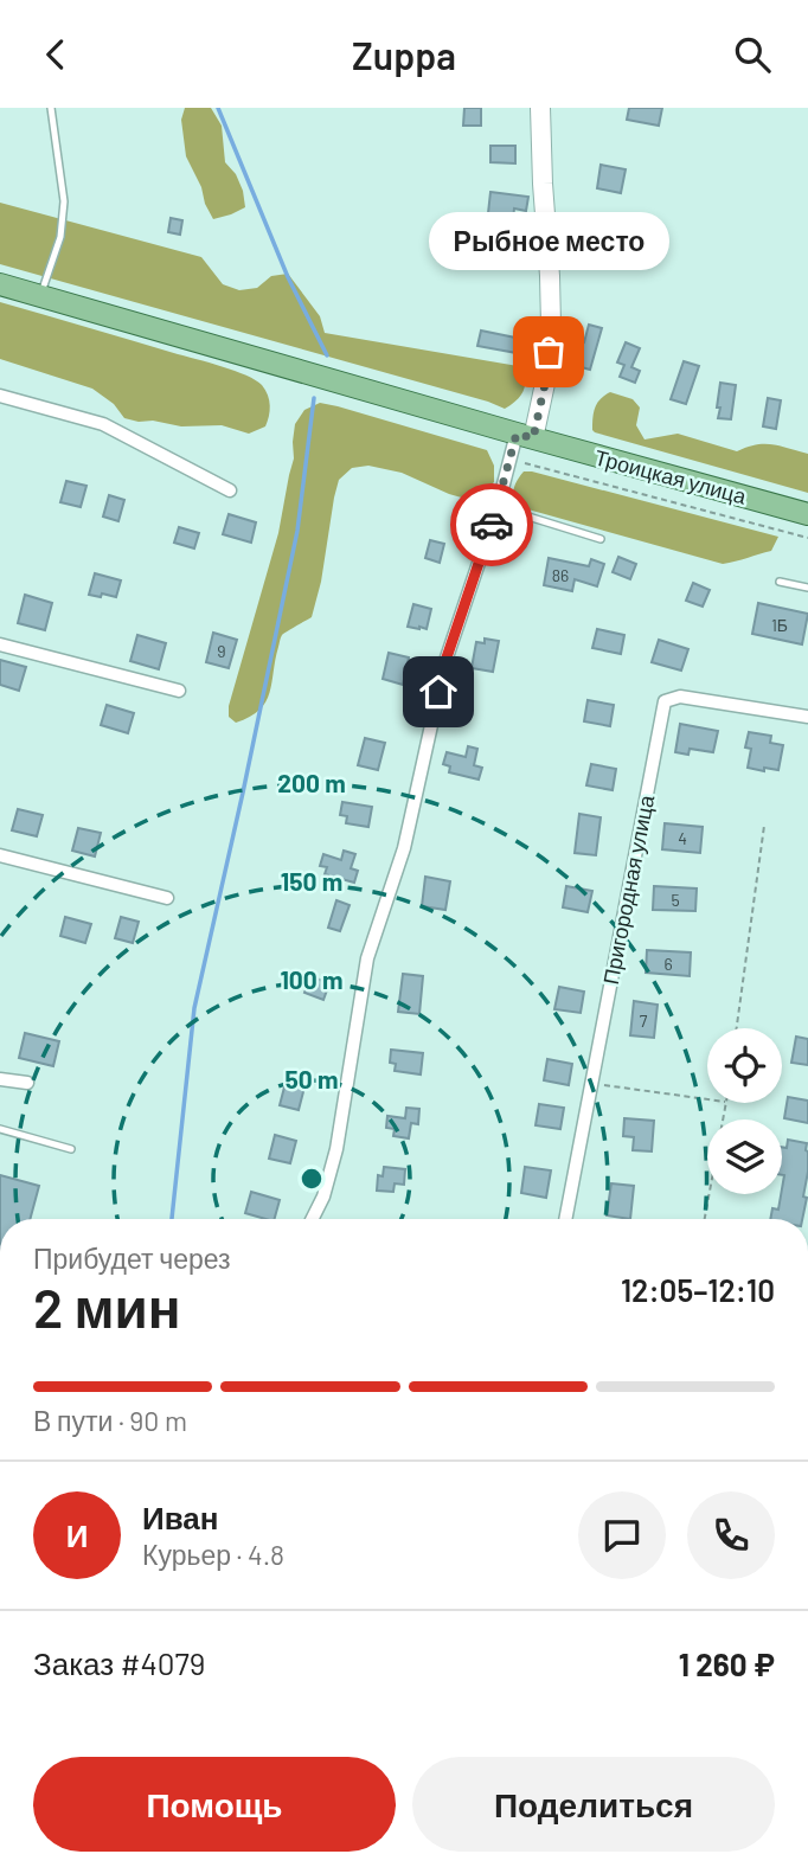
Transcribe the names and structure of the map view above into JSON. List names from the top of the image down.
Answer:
{
  "streets": {
    "main road": ["Троицкая улица"],
    "street": ["Пригородная улица"]
  },
  "places": ["Рыбное место"],
  "house_numbers": [
    "86",
    "1Б",
    "9",
    "4",
    "5",
    "6",
    "7"
  ],
  "page": {
    "header": "Zuppa",
    "bubble": "Рыбное место",
    "heading": ["2 мин", "Прибудет через", "12:05–12:10"],
    "panel": [
      "Иван",
      "Курьер · 4.8",
      "Заказ #4079",
      "1 260 ₽"
    ],
    "bar": "В пути · 90 m",
    "round": "И",
    "buttons": ["Помощь", "Поделиться"]
  },
  "rings": [
    "200 m",
    "150 m",
    "100 m",
    "50 m"
  ]
}
